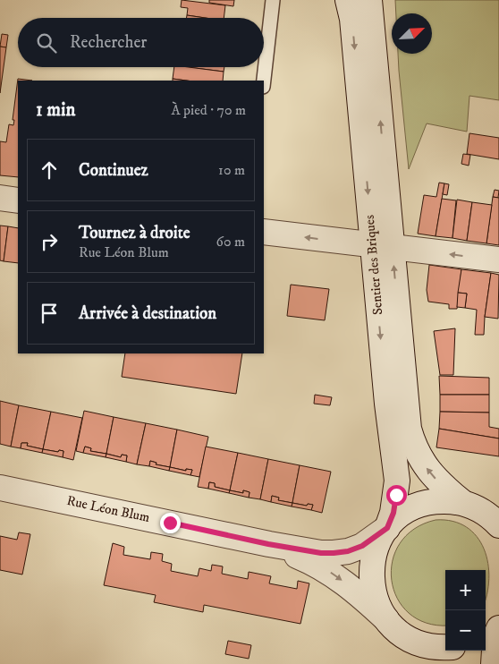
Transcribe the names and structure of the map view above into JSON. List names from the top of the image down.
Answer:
{
  "streets": {
    "main road": ["Sentier des Briques", "Rue Léon Blum"]
  },
  "crossings": [
    ["Sentier des Briques", "Rue Léon Blum"]
  ],
  "north": "top right",
  "page": {
    "search": "Rechercher",
    "heading": ["1 min", "À pied · 70 m"],
    "list": [
      ["Continuez", "10 m"],
      ["Tournez à droite", "Rue Léon Blum", "60 m"],
      "Arrivée à destination"
    ],
    "map_buttons": ["+", "−"]
  }
}
